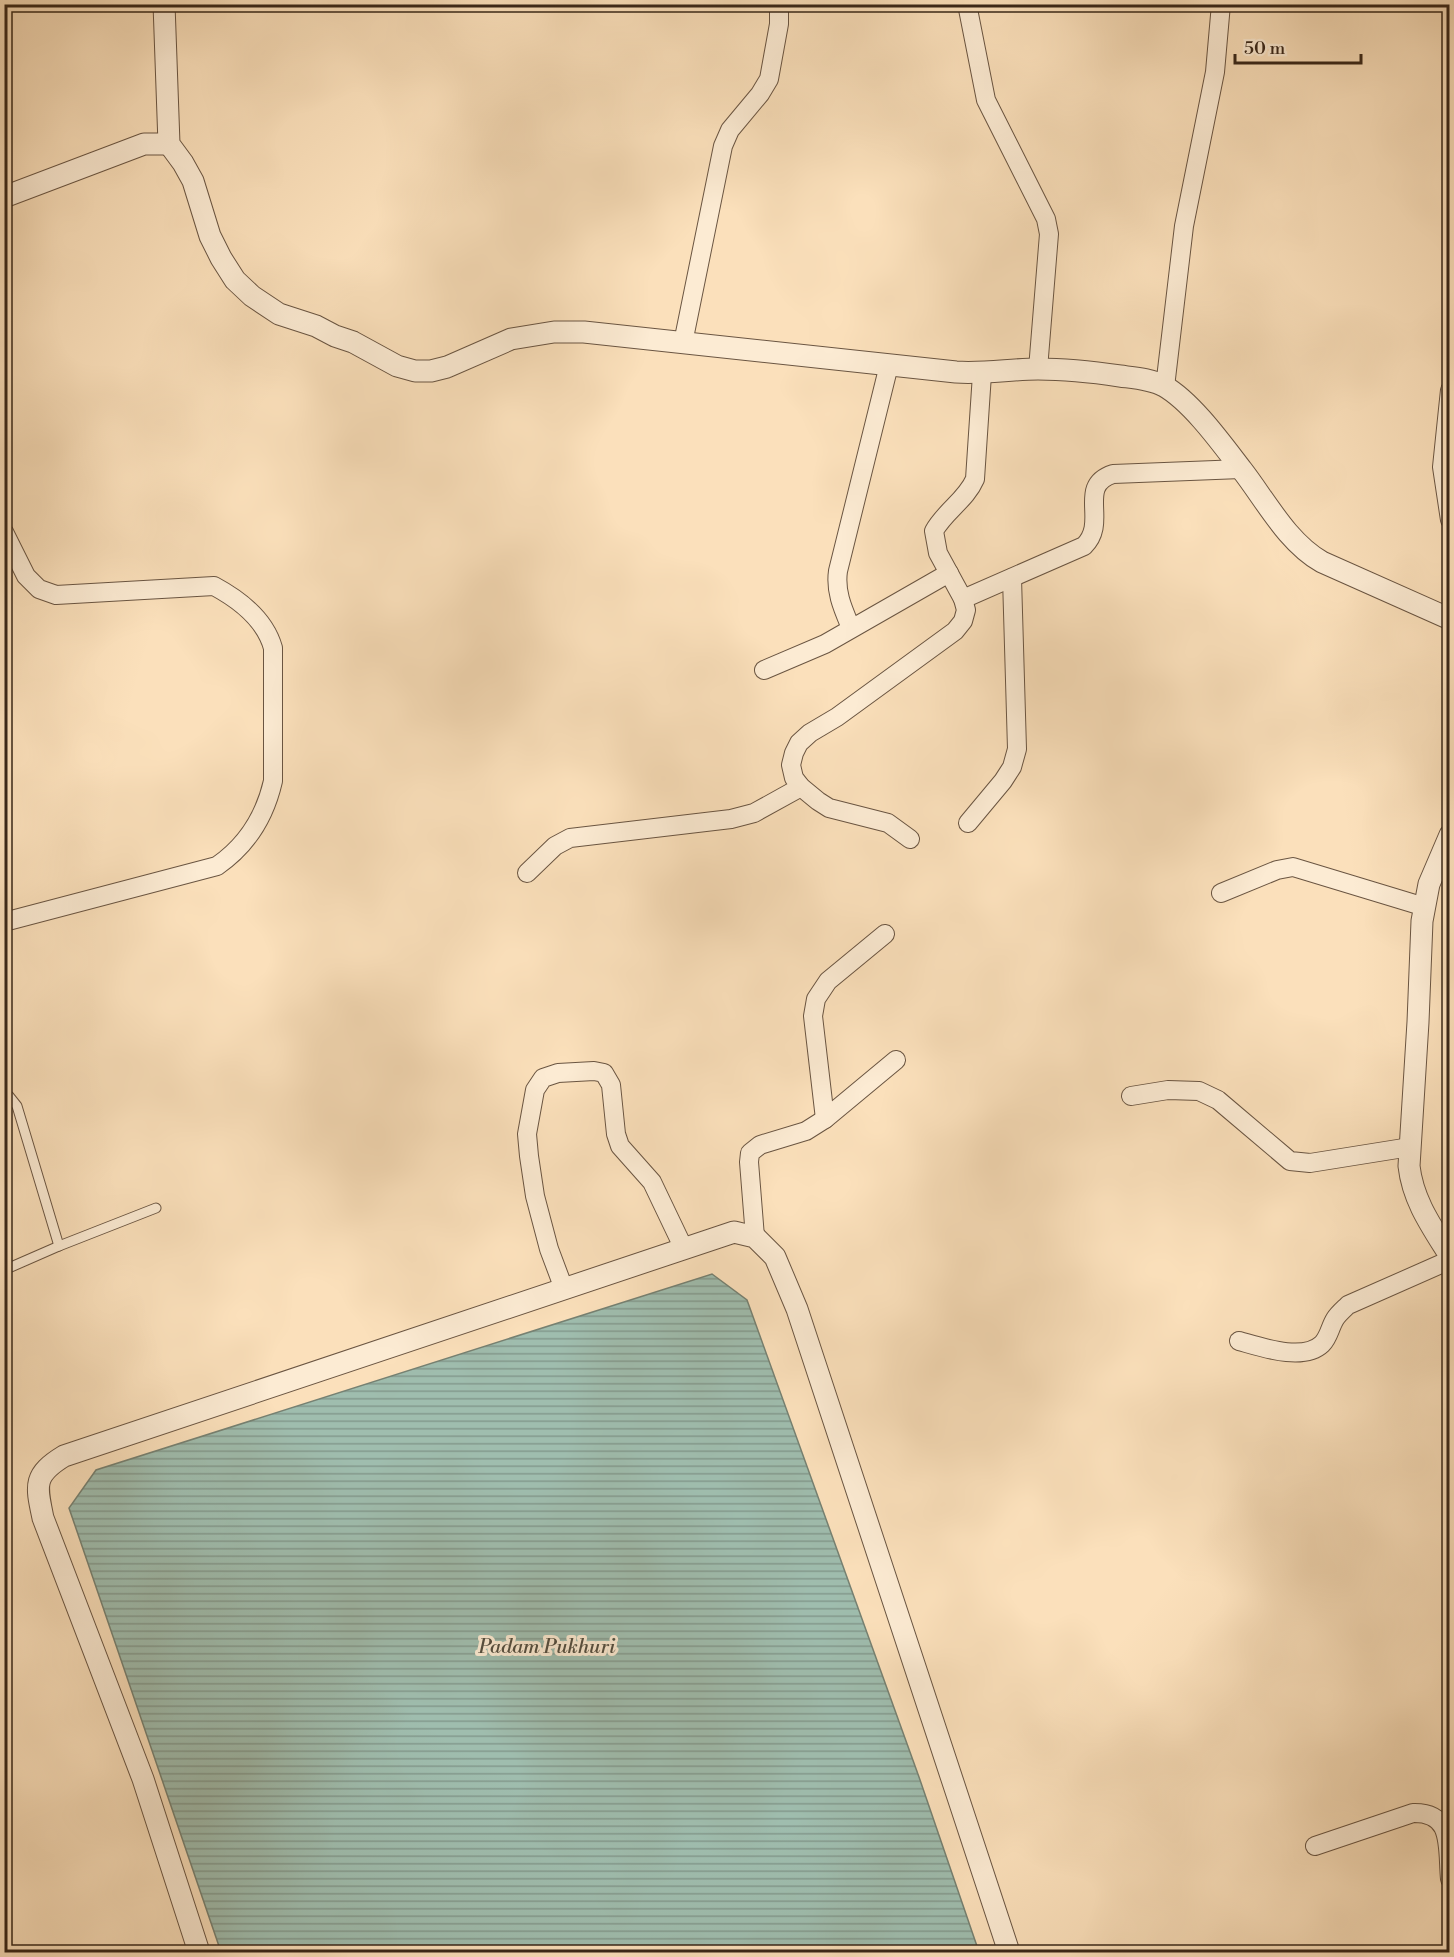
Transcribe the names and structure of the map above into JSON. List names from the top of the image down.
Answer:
{
  "water": ["Padam Pukhuri"],
  "scale_bar": "50 m"
}
